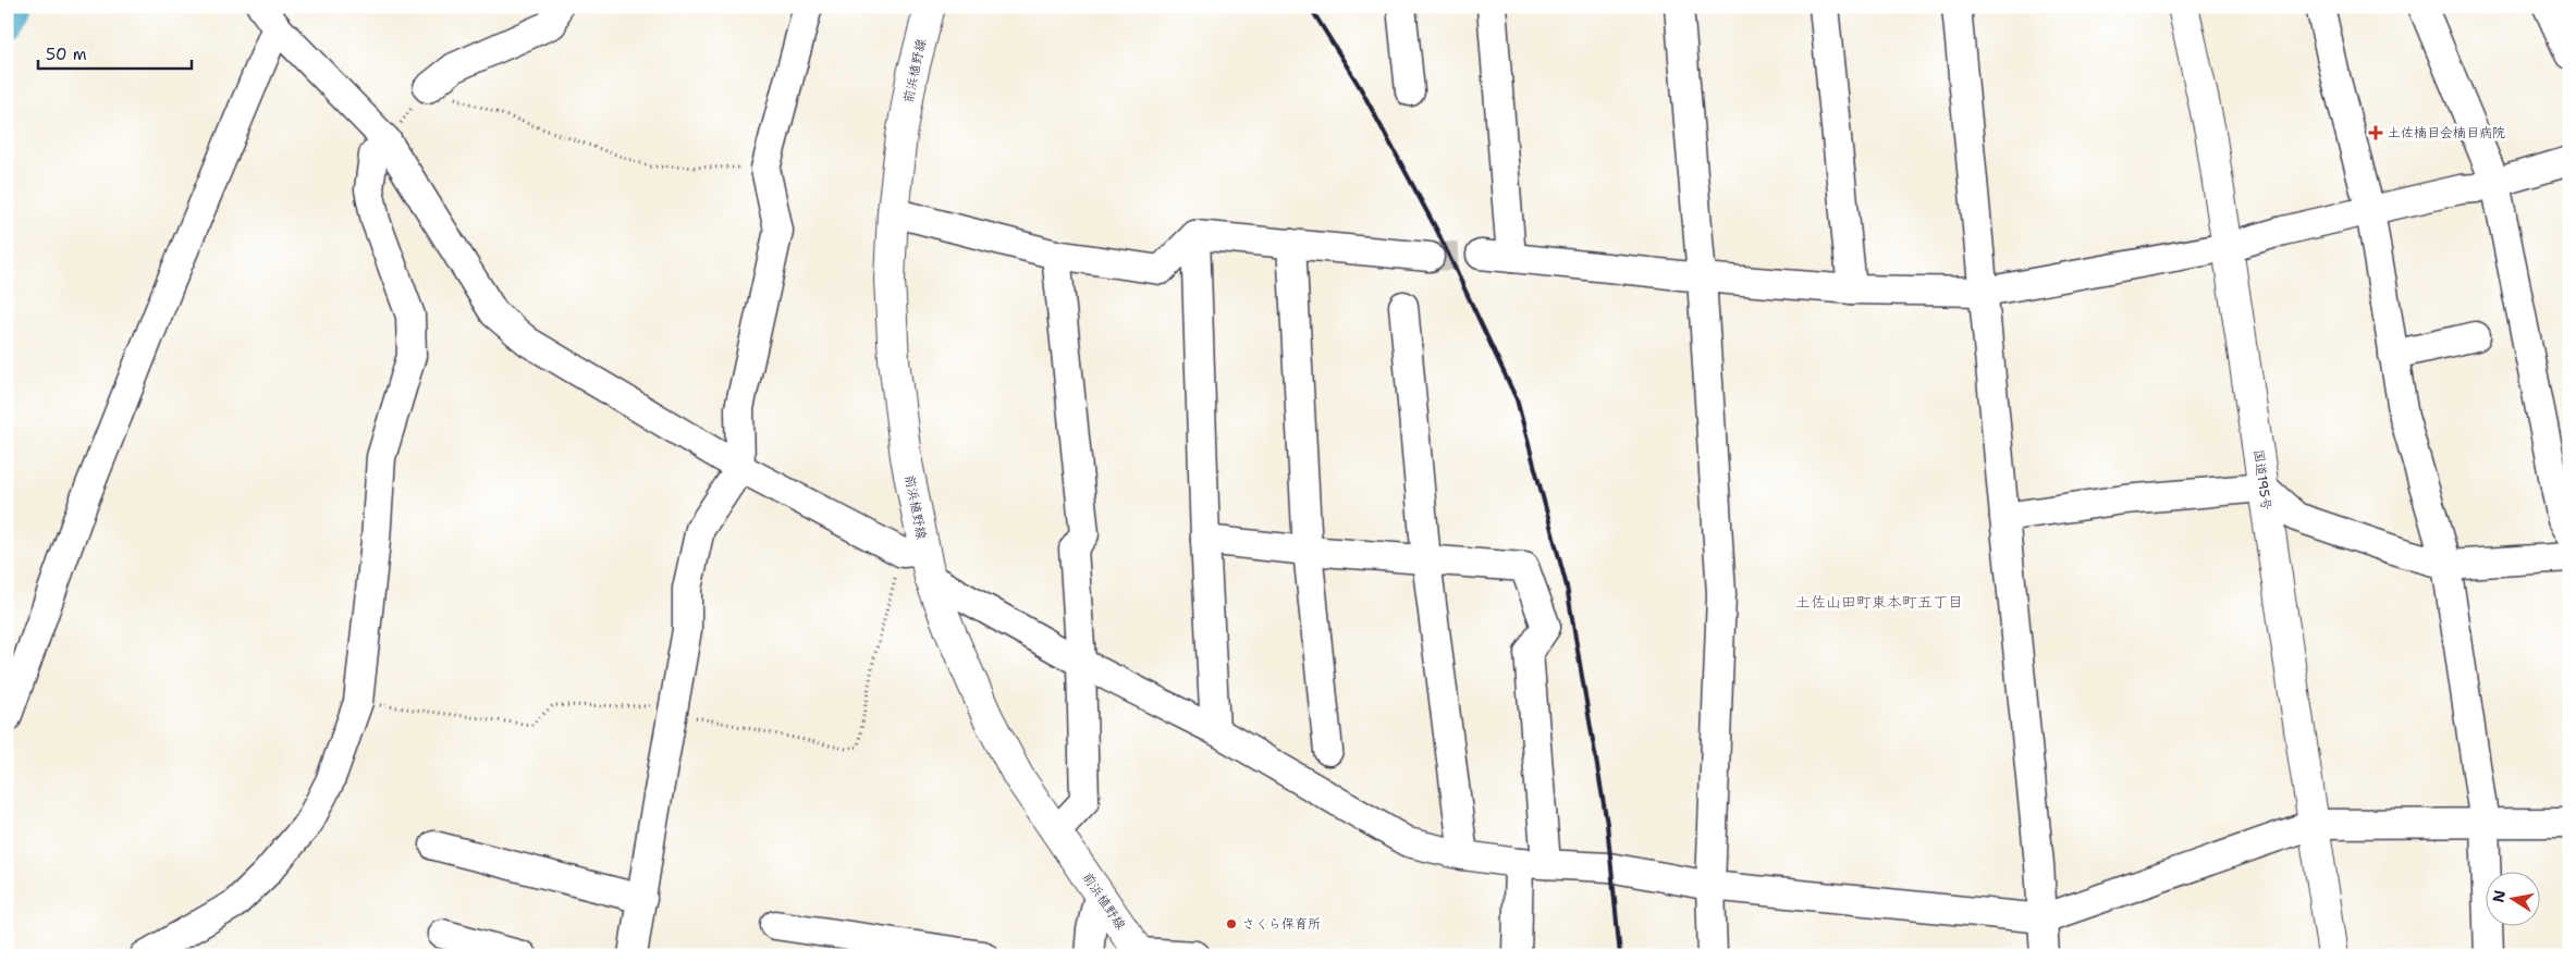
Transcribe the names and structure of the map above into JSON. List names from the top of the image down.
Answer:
{
  "streets": {
    "main road": ["前浜植野線", "国道195号"]
  },
  "districts": ["土佐山田町東本町五丁目"],
  "places": {
    "health": ["土佐楠目会楠目病院"],
    "other": ["さくら保育所"]
  },
  "scale_bar": "50 m",
  "north": "left"
}
